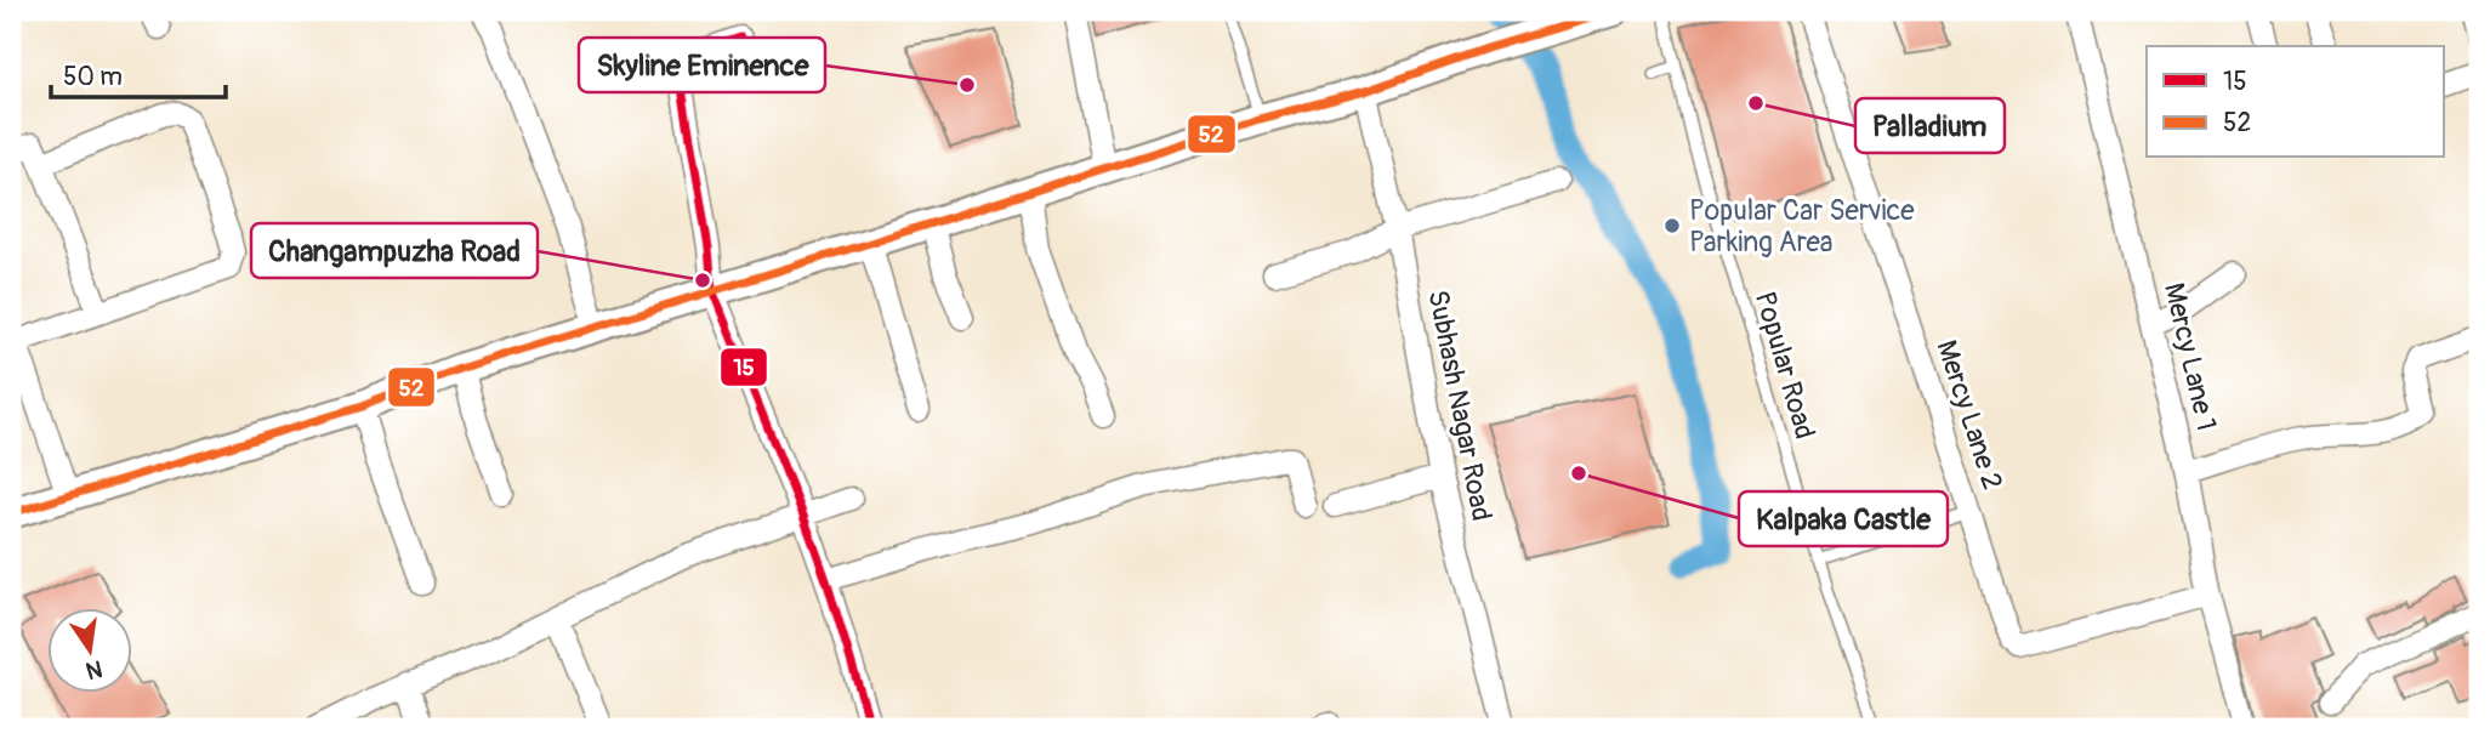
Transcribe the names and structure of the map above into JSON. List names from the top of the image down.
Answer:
{
  "streets": {
    "street": ["Mercy Lane 1", "Subhash Nagar Road", "Mercy Lane 2"],
    "lane": ["Popular Road"]
  },
  "crossings": [
    ["Mercy Lane 1", "Mercy Lane 2"]
  ],
  "places": [
    "Skyline Eminence",
    "Palladium",
    "Popular Car Service Parking Area",
    "Changampuzha Road",
    "Kalpaka Castle"
  ],
  "lines": ["transit line 52", "transit line 15"],
  "legend": ["15", "52"],
  "scale_bar": "50 m",
  "north": "bottom"
}
